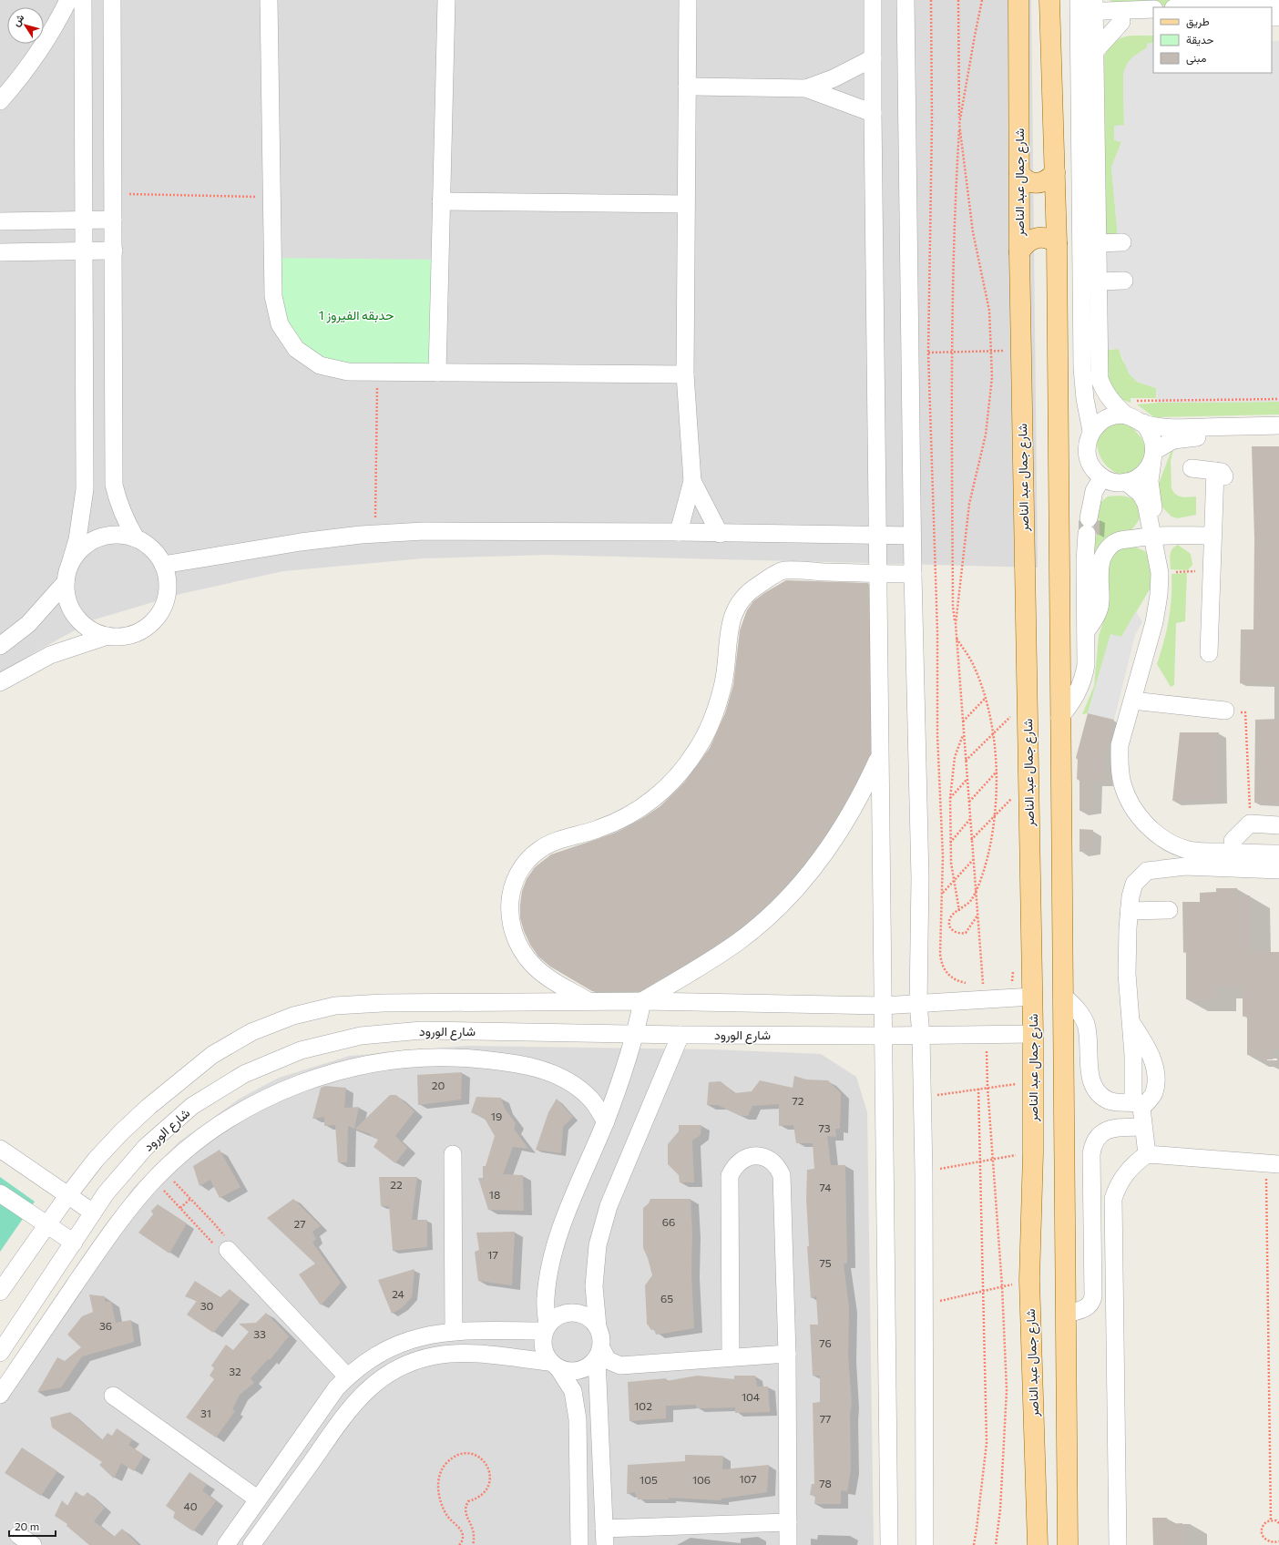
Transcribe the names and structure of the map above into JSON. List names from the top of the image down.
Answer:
{
  "streets": {
    "main road": ["شارع جمال عبد الناصر"],
    "street": ["شارع الورود"]
  },
  "crossings": [
    ["شارع جمال عبد الناصر", "شارع الورود"]
  ],
  "parks": ["حدبقه الفيروز 1"],
  "house_numbers": [
    "20",
    "72",
    "19",
    "73",
    "22",
    "74",
    "18",
    "66",
    "27",
    "17",
    "75",
    "24",
    "65",
    "30",
    "36",
    "33",
    "76",
    "32",
    "104",
    "102",
    "31",
    "77",
    "107",
    "105",
    "106",
    "78",
    "40"
  ],
  "legend": ["طريق", "حديقة", "مبنى"],
  "scale_bar": "20 m",
  "north": "top left"
}
